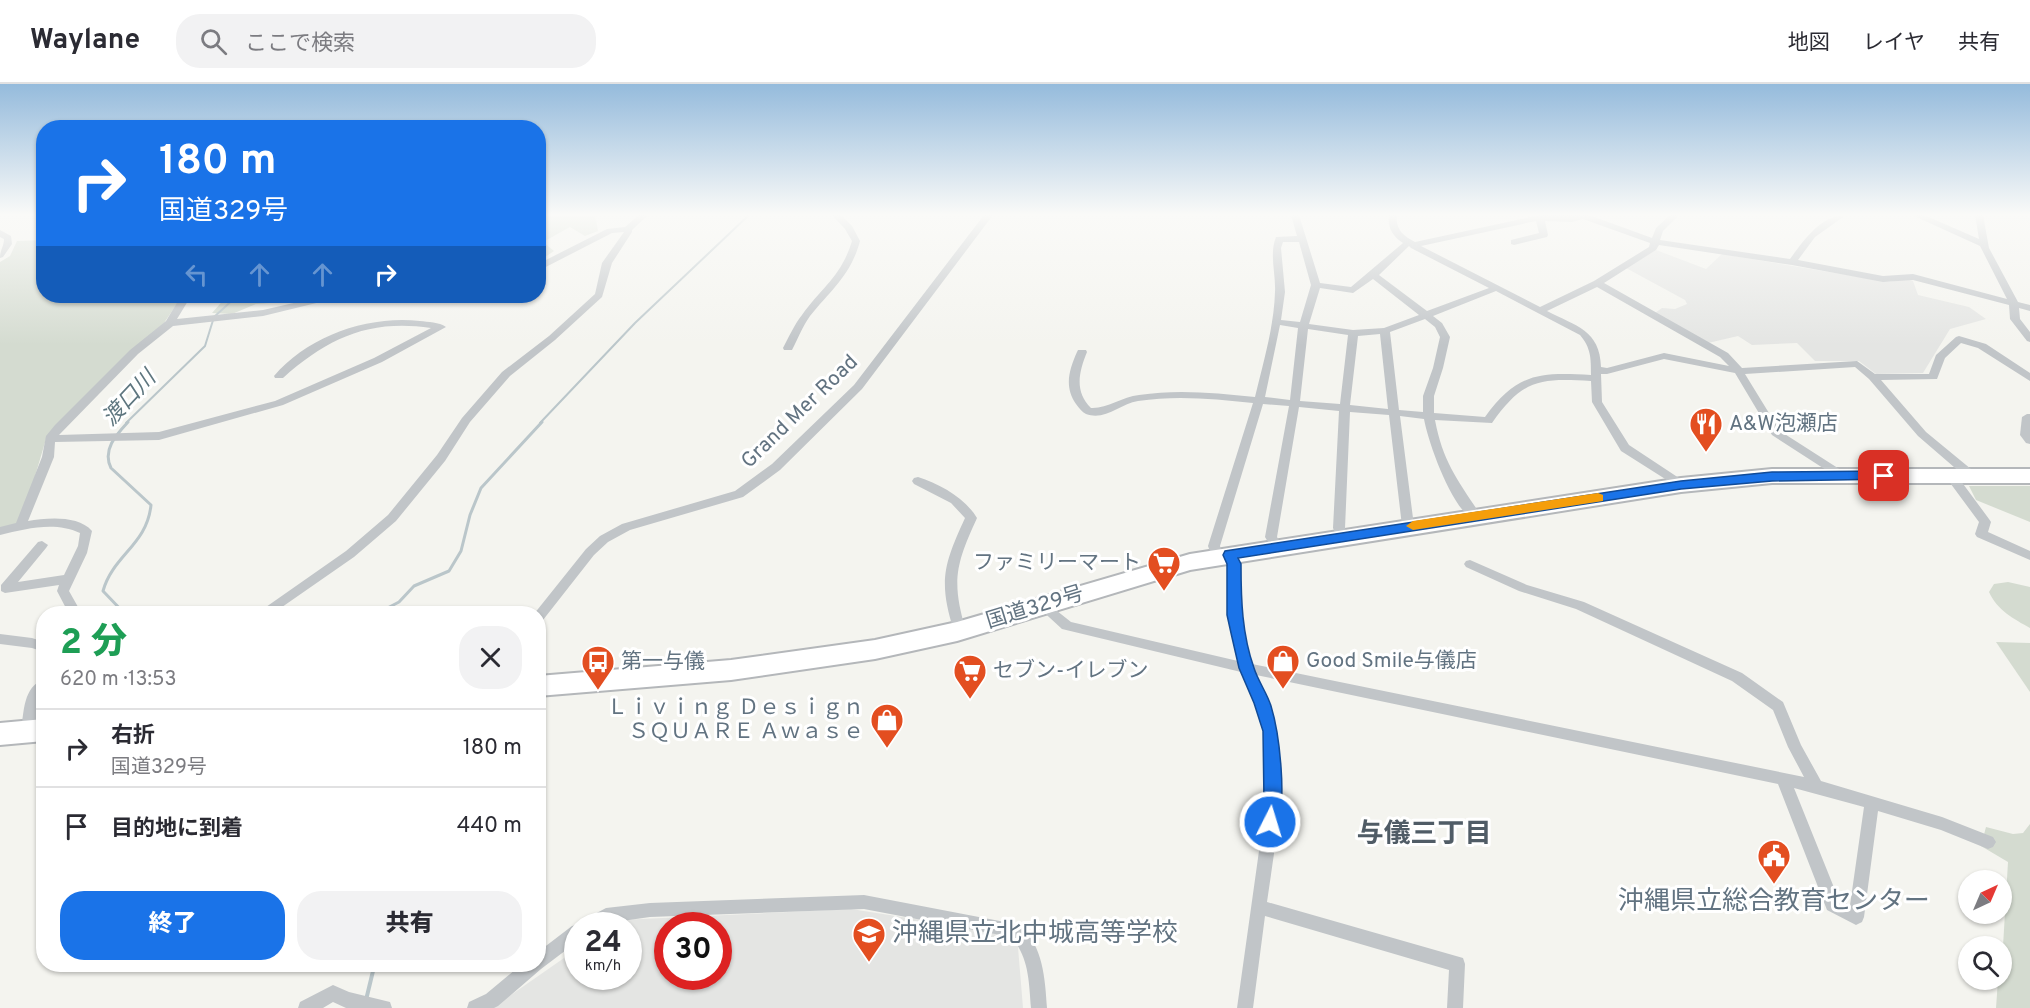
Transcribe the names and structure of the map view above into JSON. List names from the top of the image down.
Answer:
{
  "streets": {
    "highway": ["国道329号"],
    "street": ["Grand Mer Road"]
  },
  "districts": ["与儀三丁目"],
  "water": ["渡口川"],
  "places": {
    "restaurant": ["A&W泡瀬店"],
    "supermarket": ["ファミリーマート", "セブン-イレブン"],
    "shop": ["Good Smile与儀店", "Ｌｉｖｉｎｇ Ｄｅｓｉｇｎ ＳＱＵＡＲＥ Ａｗａｓｅ"],
    "bus stop": ["第一与儀"],
    "public building": ["沖縄県立総合教育センター"],
    "school or university": ["沖縄県立北中城高等学校"]
  },
  "north": "top right",
  "page": {
    "header": "Waylane",
    "search": "ここで検索",
    "nav": ["地図", "レイヤ", "共有"],
    "turn": ["180 m", "国道329号"],
    "heading": ["2 分", "620 m · 13:53"],
    "list": [
      {
        "name": "右折",
        "note": "国道329号",
        "value": "180 m"
      },
      {
        "name": "目的地に到着",
        "value": "440 m"
      }
    ],
    "buttons": ["終了", "共有"],
    "speed": "24 km/h",
    "limit": "30"
  }
}
